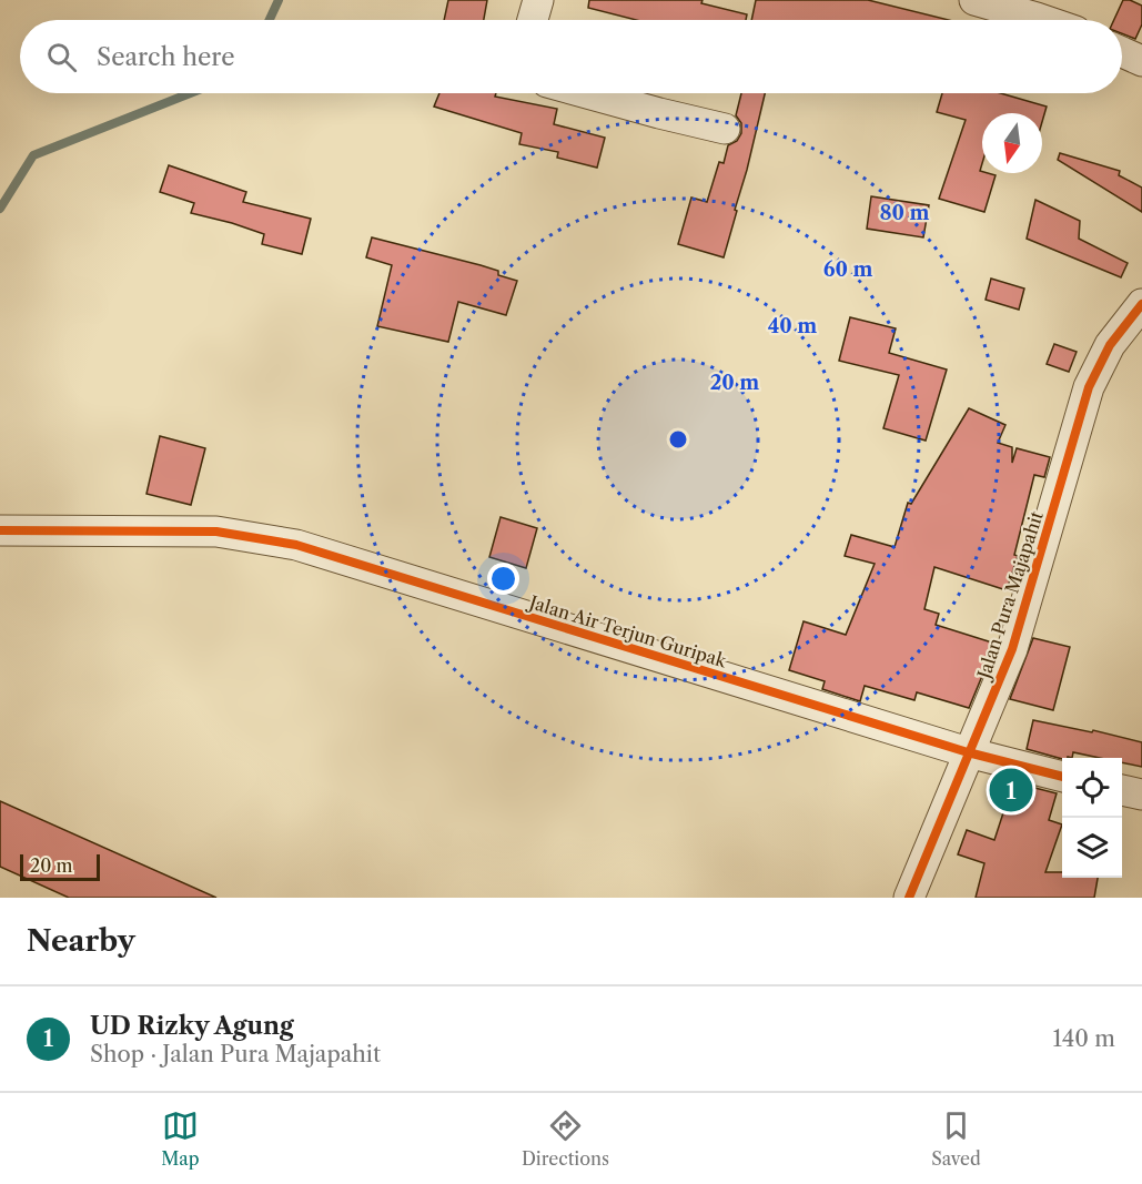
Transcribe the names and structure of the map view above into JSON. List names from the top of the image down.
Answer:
{
  "streets": {
    "street": ["Jalan Pura Majapahit", "Jalan Air Terjun Guripak"]
  },
  "crossings": [
    ["Jalan Pura Majapahit", "Jalan Air Terjun Guripak"]
  ],
  "scale_bar": "20 m",
  "north": "bottom",
  "page": {
    "search": "Search here",
    "pins": "1",
    "scale": "20 m",
    "heading": "Nearby",
    "list": [
      {
        "mark": "1",
        "name": "UD Rizky Agung",
        "note": "Shop · Jalan Pura Majapahit",
        "value": "140 m"
      }
    ],
    "nav": ["Map", "Directions", "Saved"]
  },
  "rings": [
    "80 m",
    "60 m",
    "40 m",
    "20 m"
  ]
}
